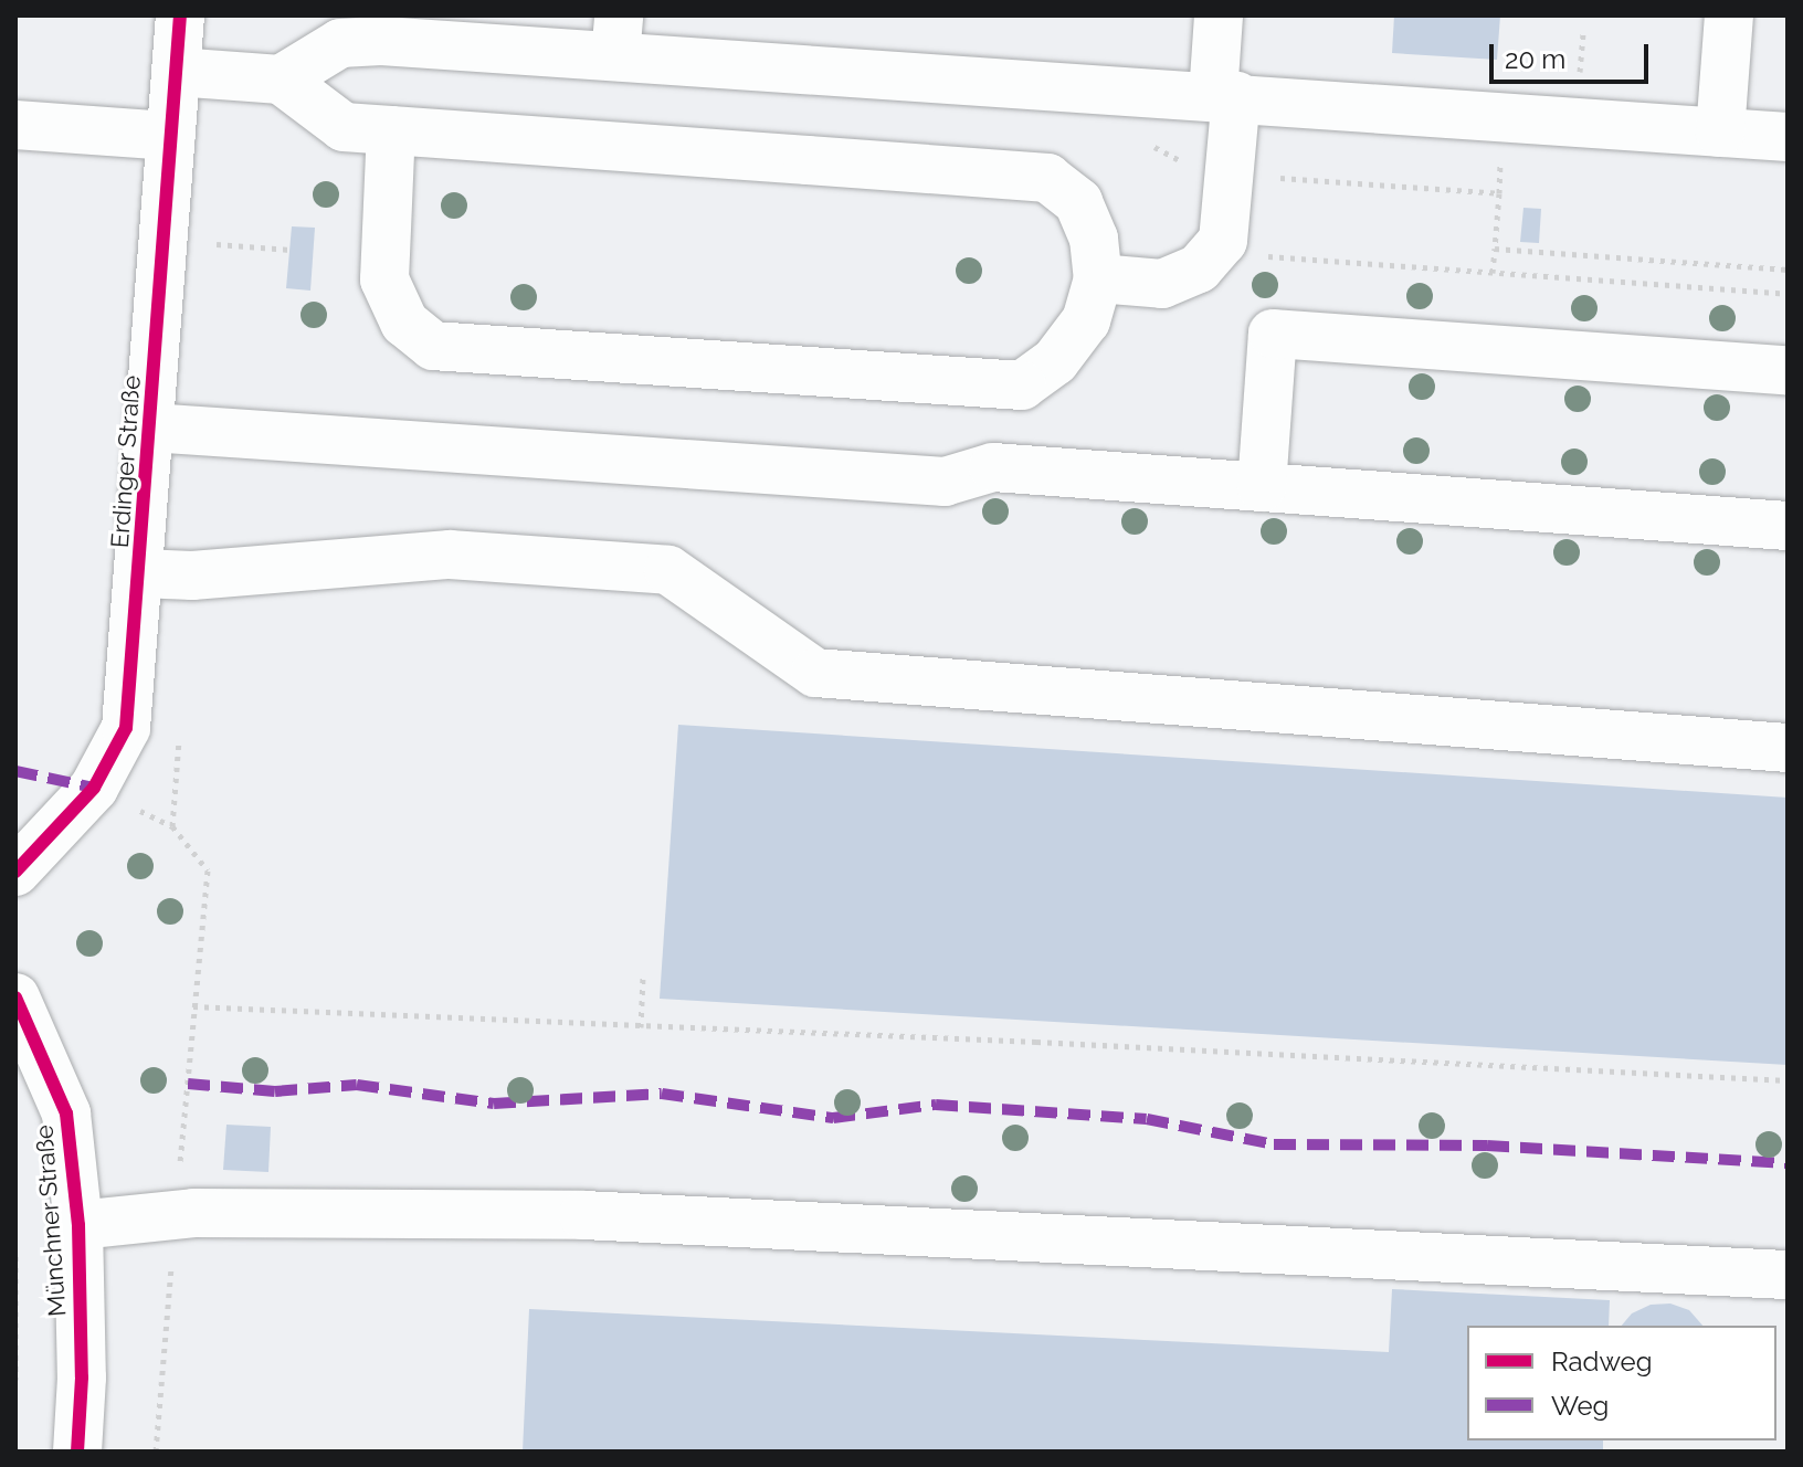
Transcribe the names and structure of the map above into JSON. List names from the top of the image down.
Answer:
{
  "streets": {
    "street": ["Erdinger Straße", "Münchner Straße"]
  },
  "legend": ["Radweg", "Weg"],
  "scale_bar": "20 m"
}
